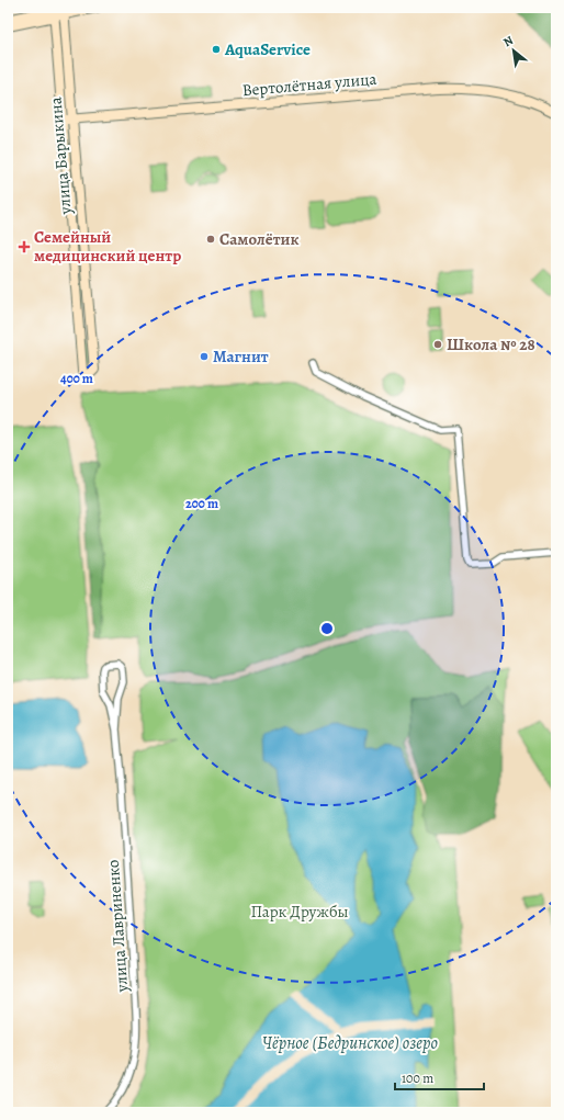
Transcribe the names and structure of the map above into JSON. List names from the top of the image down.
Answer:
{
  "streets": {
    "street": ["Вертолётная улица", "улица Барыкина", "улица Лавриненко"]
  },
  "crossings": [
    ["Вертолётная улица", "улица Барыкина"]
  ],
  "water": ["Чёрное (Бедринское) озеро"],
  "parks": ["Парк Дружбы"],
  "places": {
    "other": [
      "AquaService",
      "Самолётик",
      "Школа № 28",
      "Магнит"
    ],
    "health": ["Семейный медицинский центр"]
  },
  "scale_bar": "100 m",
  "north": "top left",
  "rings": ["400 m", "200 m"]
}
